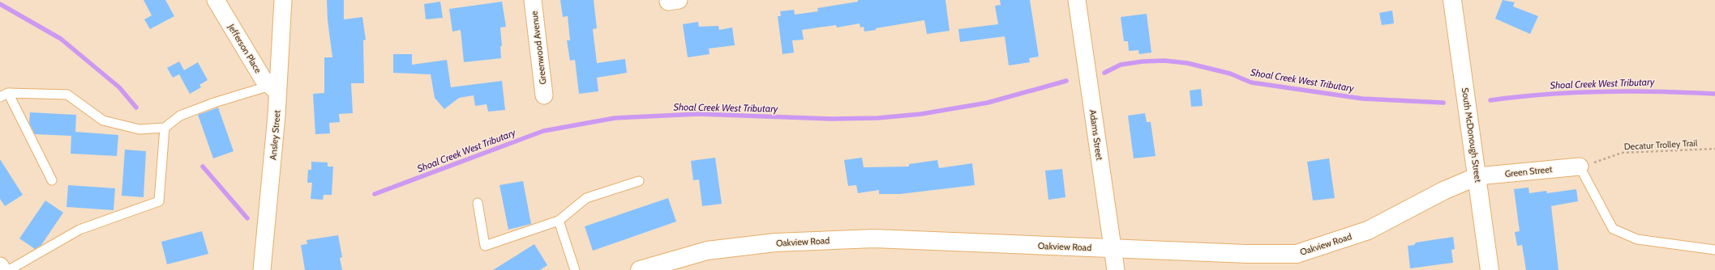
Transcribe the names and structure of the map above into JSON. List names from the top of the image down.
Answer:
{
  "streets": {
    "street": [
      "Greenwood Avenue",
      "Jefferson Place",
      "Ansley Street",
      "Adams Street",
      "South McDonough Street",
      "Green Street",
      "Oakview Road"
    ],
    "path": ["Decatur Trolley Trail"]
  },
  "crossings": [
    ["Jefferson Place", "Ansley Street"],
    ["Adams Street", "Oakview Road"],
    ["South McDonough Street", "Green Street"],
    ["South McDonough Street", "Oakview Road"],
    ["Decatur Trolley Trail", "Green Street"],
    ["Green Street", "Oakview Road"]
  ],
  "water": ["Shoal Creek West Tributary"]
}
